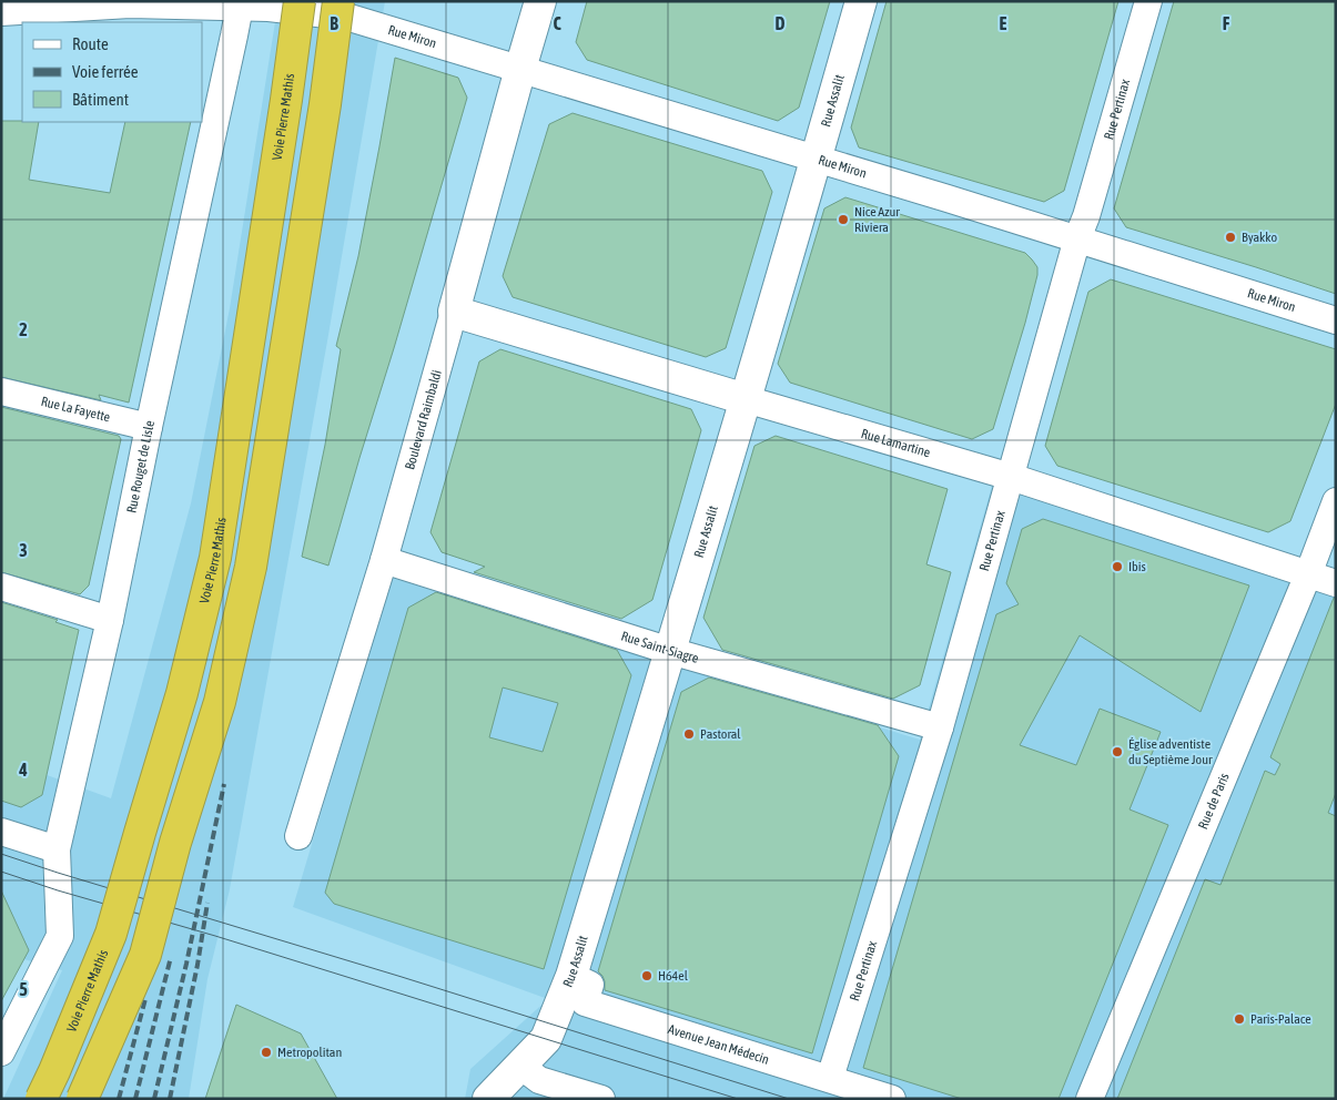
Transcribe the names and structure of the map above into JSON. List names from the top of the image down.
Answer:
{
  "streets": {
    "highway": ["Voie Pierre Mathis"],
    "street": [
      "Rue Miron",
      "Rue Assalit",
      "Rue Pertinax",
      "Rue La Fayette",
      "Boulevard Raimbaldi",
      "Rue Lamartine",
      "Rue Rouget de Lisle",
      "Rue Saint-Siagre",
      "Rue de Paris",
      "Avenue Jean Médecin"
    ]
  },
  "crossings": [
    ["Rue Miron", "Rue Assalit"],
    ["Rue Miron", "Rue Pertinax"],
    ["Rue Miron", "Boulevard Raimbaldi"],
    ["Rue Miron", "Rue Rouget de Lisle"],
    ["Rue Assalit", "Rue Lamartine"],
    ["Rue Assalit", "Rue Saint-Siagre"],
    ["Rue Assalit", "Avenue Jean Médecin"],
    ["Rue Pertinax", "Rue Lamartine"],
    ["Rue Pertinax", "Rue Saint-Siagre"],
    ["Rue Pertinax", "Avenue Jean Médecin"],
    ["Rue La Fayette", "Rue Rouget de Lisle"],
    ["Boulevard Raimbaldi", "Rue Lamartine"],
    ["Boulevard Raimbaldi", "Rue Saint-Siagre"],
    ["Rue Lamartine", "Rue de Paris"]
  ],
  "places": [
    "Nice Azur Riviera",
    "Byakko",
    "Ibis",
    "Pastoral",
    "Église adventiste du Septième Jour",
    "H64el",
    "Paris-Palace",
    "Metropolitan"
  ],
  "legend": ["Route", "Voie ferrée", "Bâtiment"],
  "grid": {
    "columns": [
      "B",
      "C",
      "D",
      "E",
      "F"
    ],
    "rows": [
      "2",
      "3",
      "4",
      "5"
    ]
  }
}
